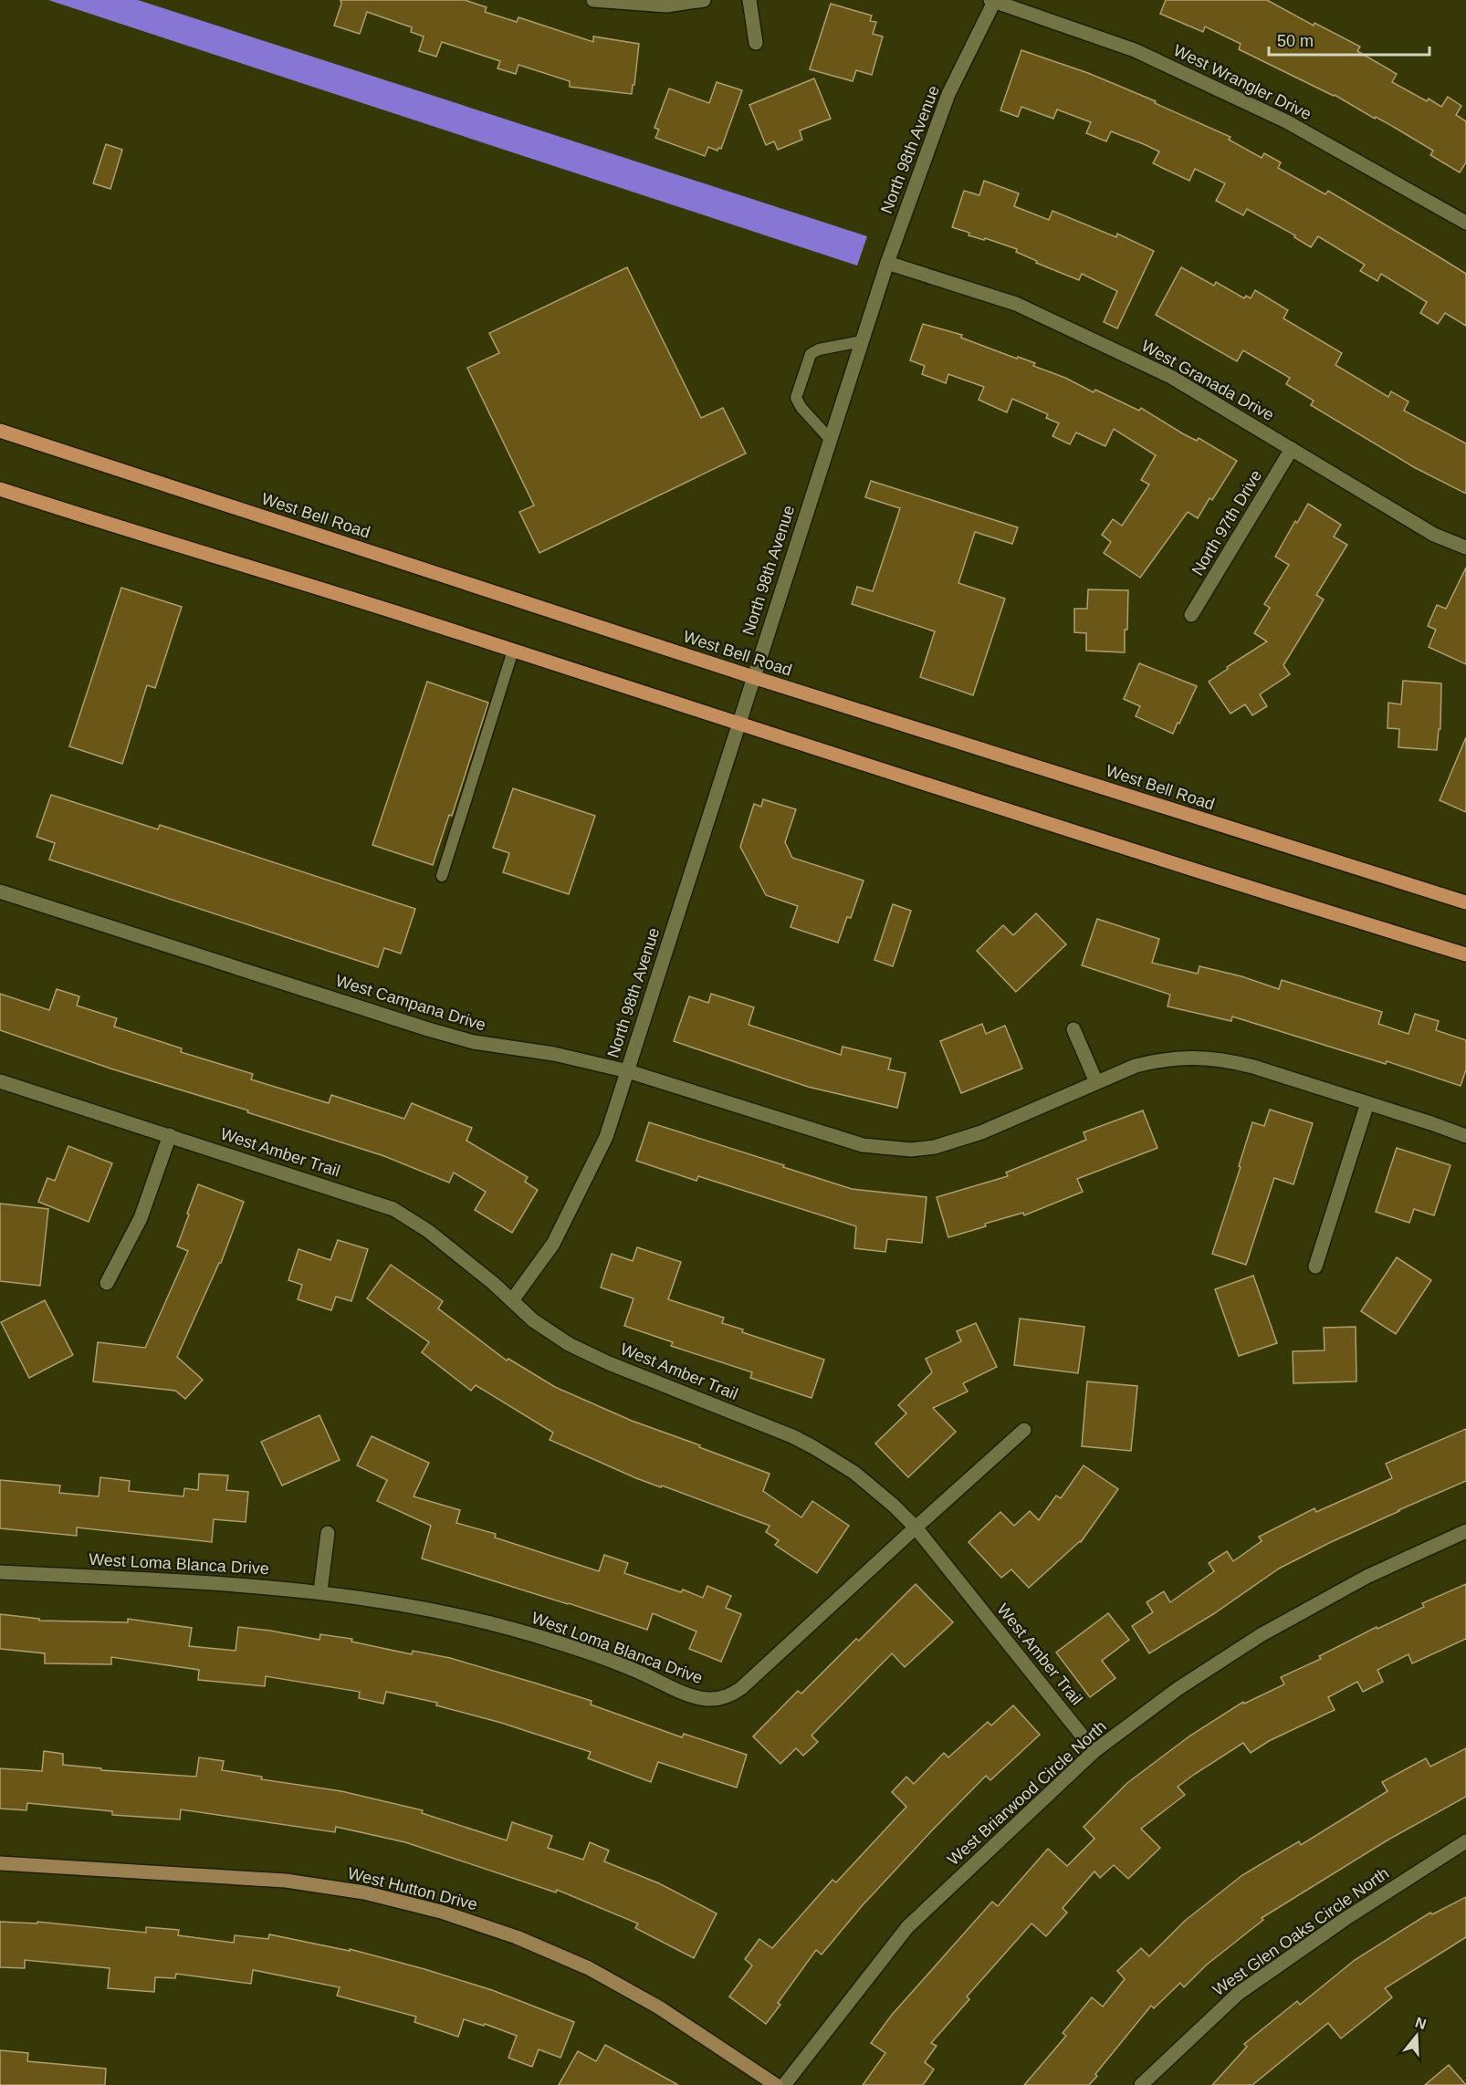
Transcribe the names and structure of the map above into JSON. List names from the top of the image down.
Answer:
{
  "streets": {
    "main road": ["West Bell Road"],
    "street": [
      "West Wrangler Drive",
      "North 98th Avenue",
      "West Granada Drive",
      "North 97th Drive",
      "West Campana Drive",
      "West Amber Trail",
      "West Loma Blanca Drive",
      "West Briarwood Circle North",
      "West Hutton Drive",
      "West Glen Oaks Circle North"
    ]
  },
  "crossings": [
    ["West Wrangler Drive", "North 98th Avenue"],
    ["North 98th Avenue", "West Granada Drive"],
    ["North 98th Avenue", "West Bell Road"],
    ["North 98th Avenue", "West Campana Drive"],
    ["North 98th Avenue", "West Amber Trail"],
    ["West Granada Drive", "North 97th Drive"],
    ["West Amber Trail", "West Loma Blanca Drive"],
    ["West Amber Trail", "West Briarwood Circle North"]
  ],
  "scale_bar": "50 m",
  "north": "top"
}
